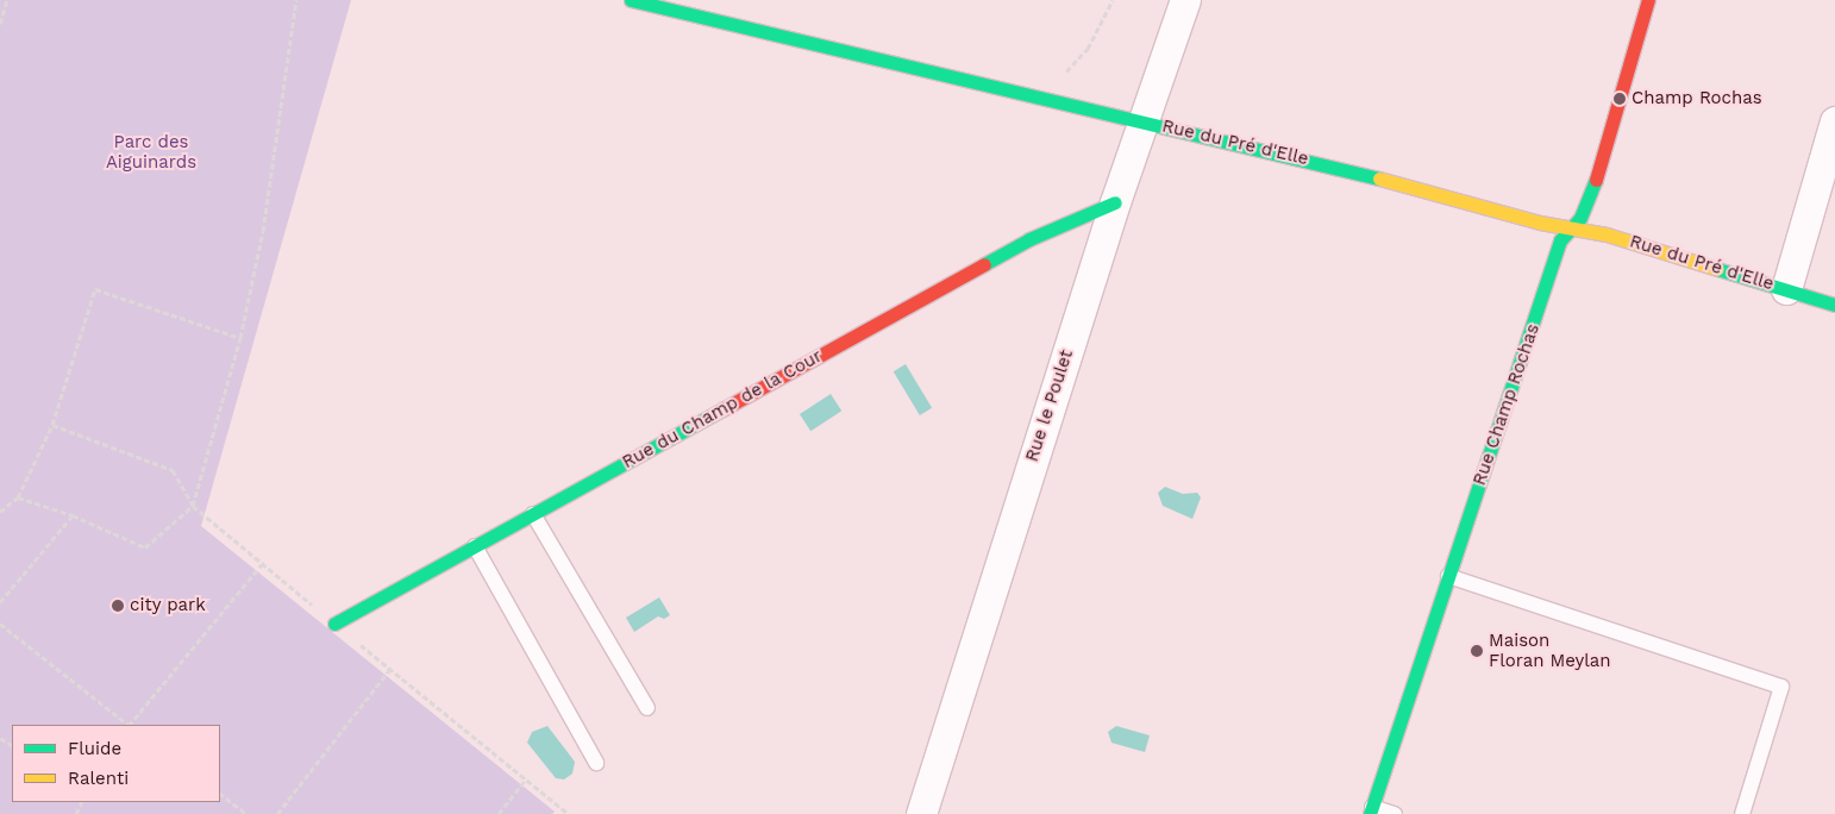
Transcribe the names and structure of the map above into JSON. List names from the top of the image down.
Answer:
{
  "streets": {
    "street": [
      "Rue du Pré d'Elle",
      "Rue Champ Rochas",
      "Rue le Poulet",
      "Rue du Champ de la Cour"
    ]
  },
  "crossings": [
    ["Rue du Pré d'Elle", "Rue Champ Rochas"],
    ["Rue du Pré d'Elle", "Rue le Poulet"],
    ["Rue le Poulet", "Rue du Champ de la Cour"]
  ],
  "parks": ["Parc des Aiguinards"],
  "places": ["Champ Rochas", "city park", "Maison Floran Meylan"],
  "legend": ["Fluide", "Ralenti"]
}
